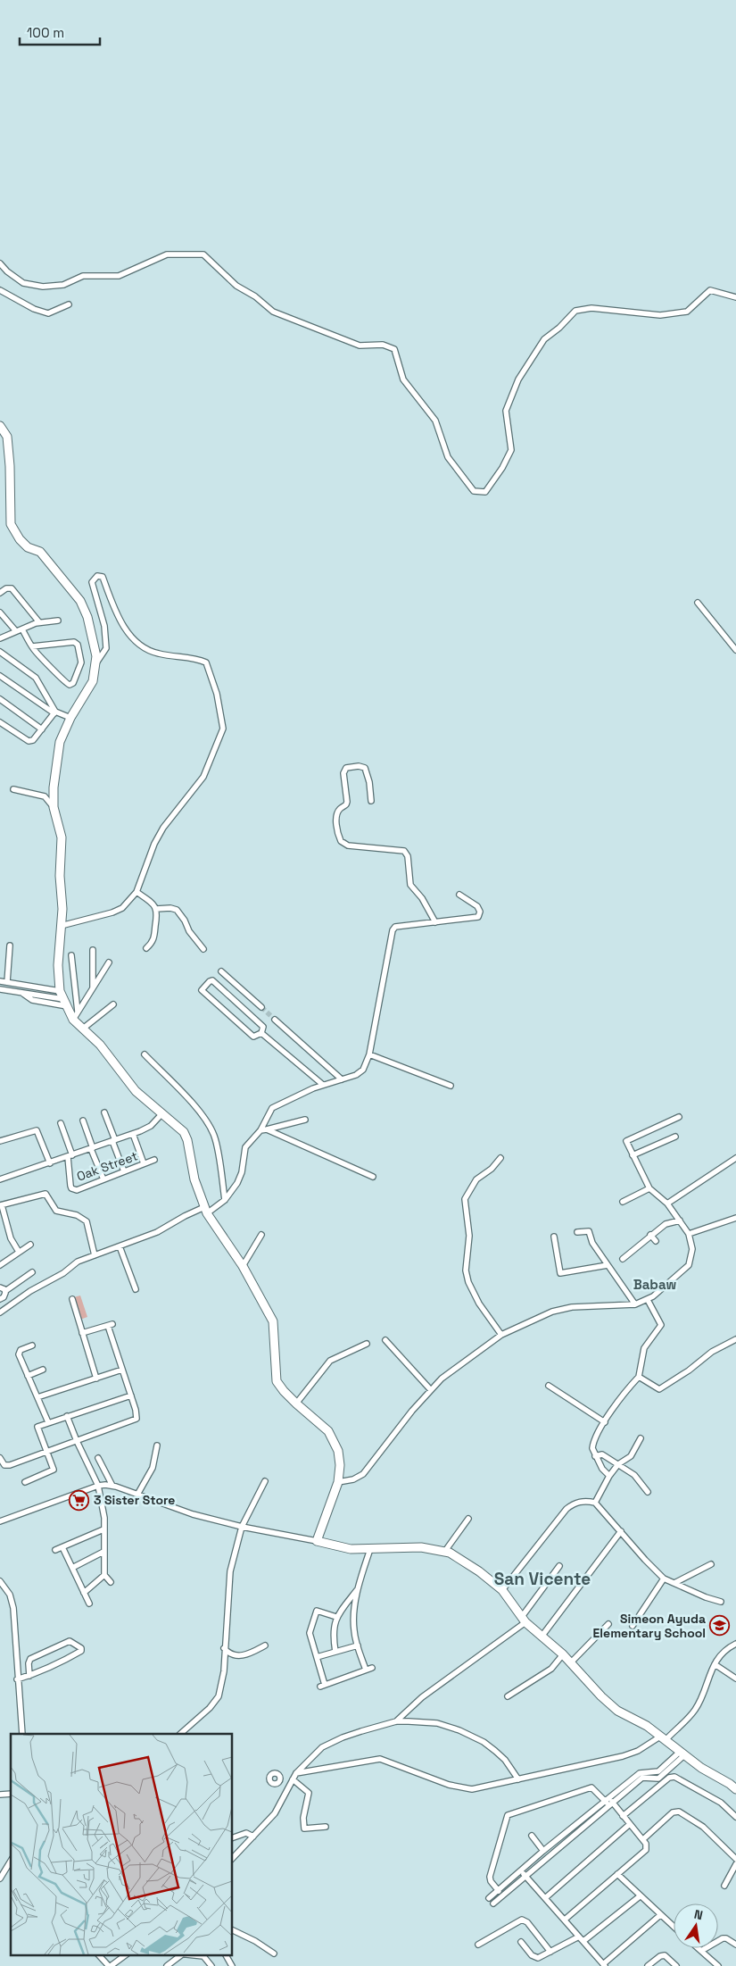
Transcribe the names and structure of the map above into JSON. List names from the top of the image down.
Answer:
{
  "streets": {
    "street": ["Oak Street"]
  },
  "districts": ["Babaw", "San Vicente"],
  "places": {
    "supermarket": ["3 Sister Store"],
    "school or university": ["Simeon Ayuda Elementary School"]
  },
  "scale_bar": "100 m",
  "north": "top"
}
